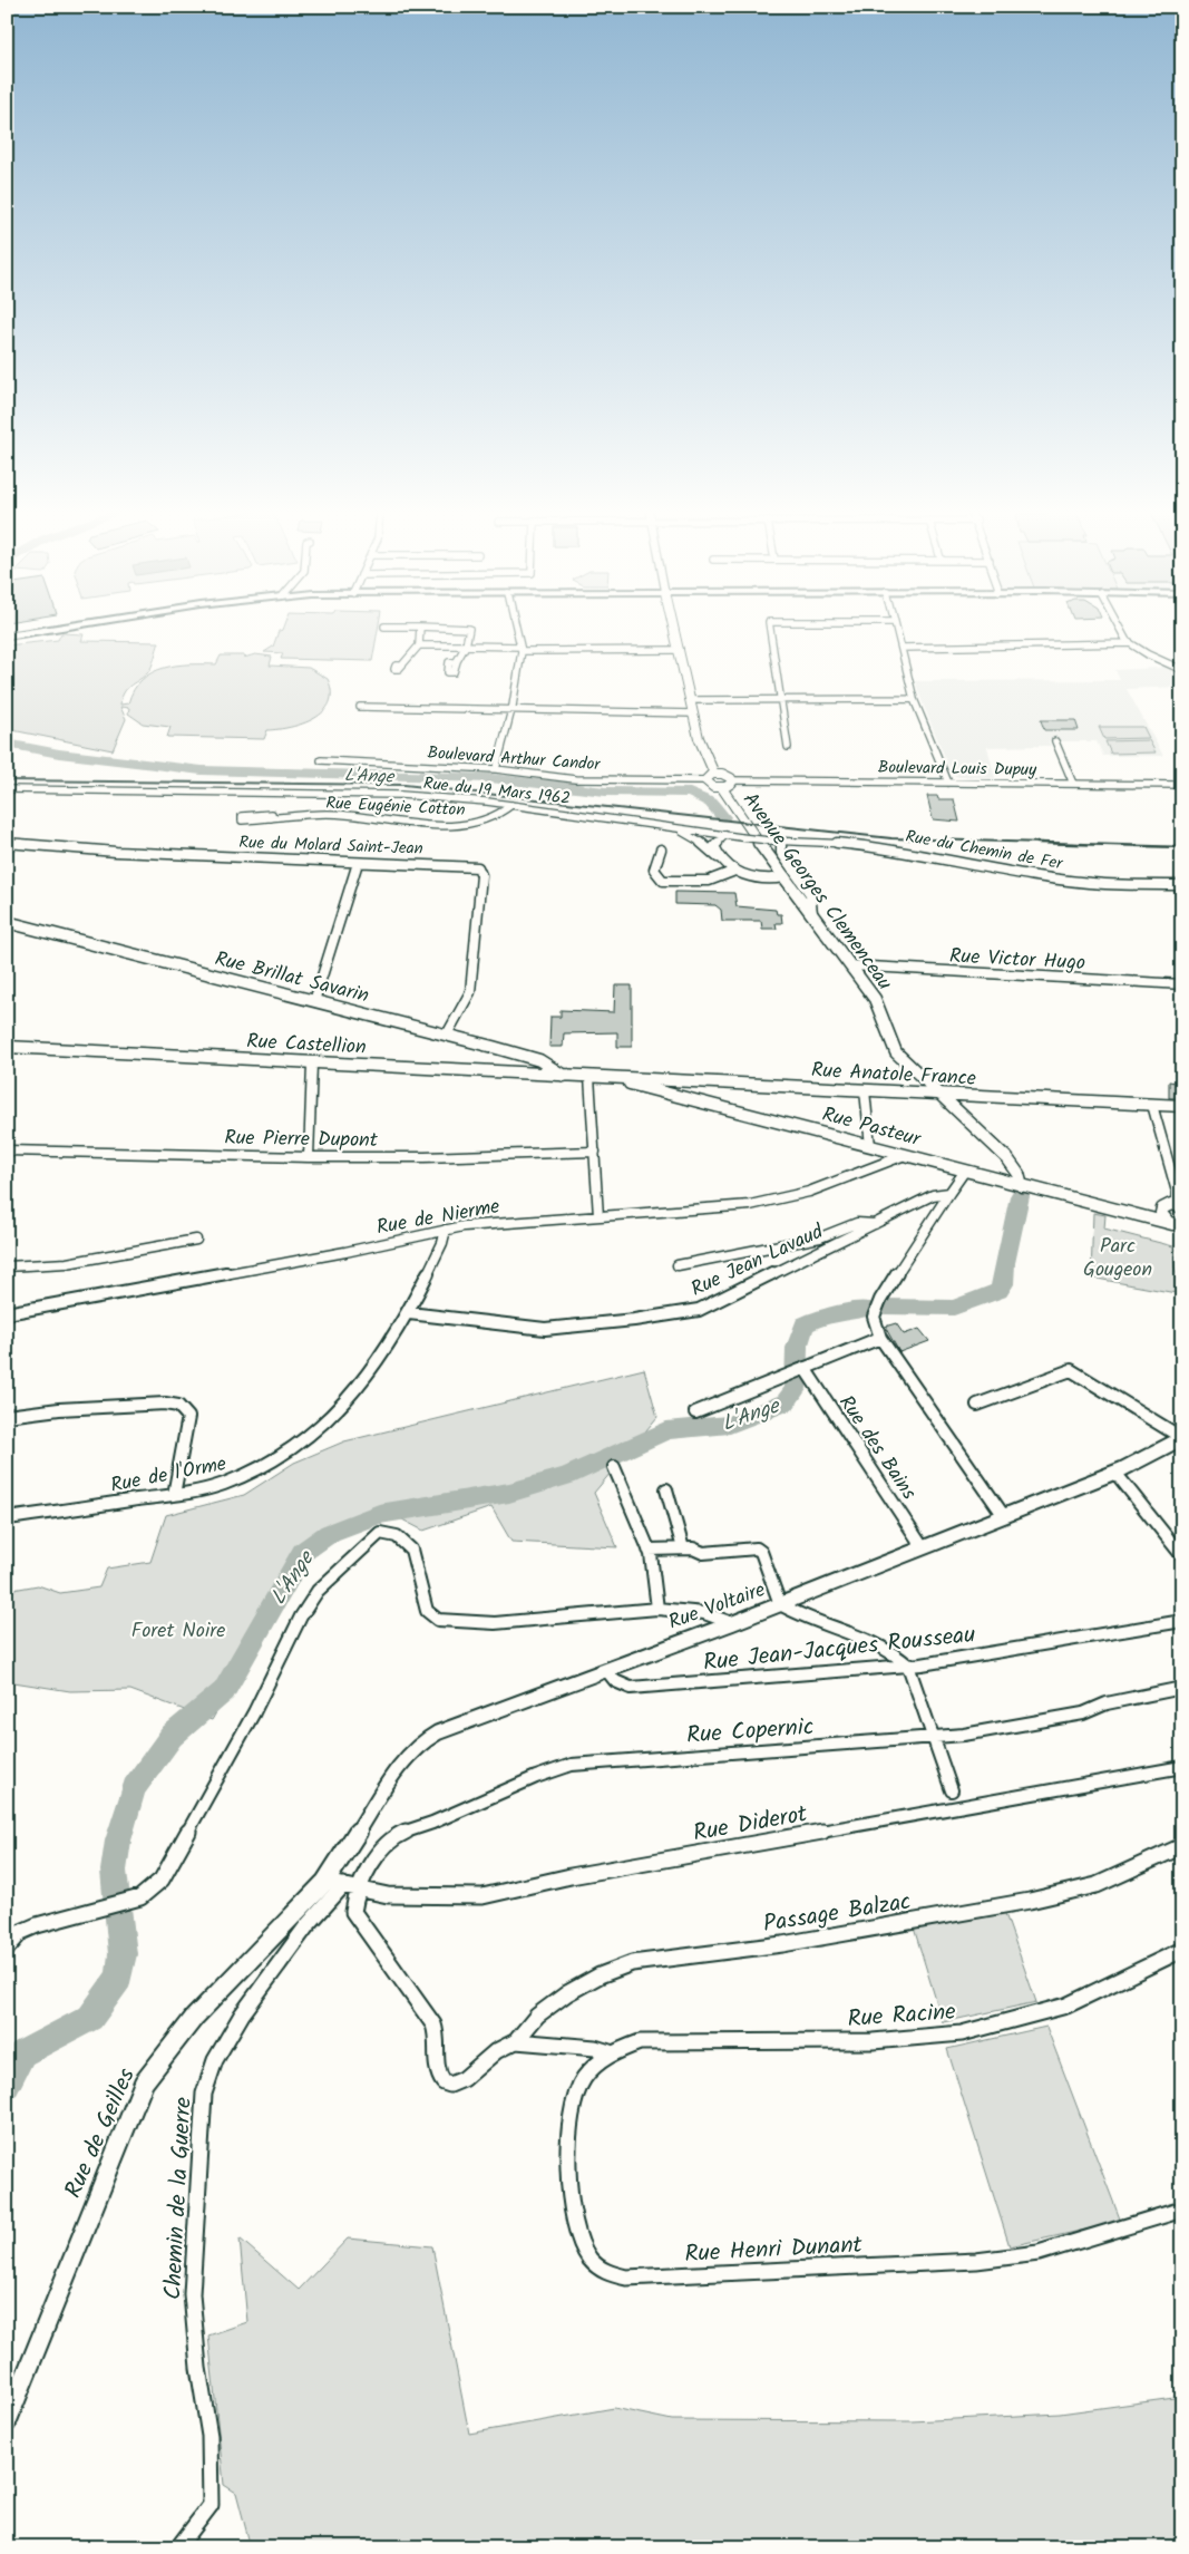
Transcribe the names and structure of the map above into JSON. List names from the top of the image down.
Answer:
{
  "streets": {
    "main road": [
      "Avenue Georges Clemenceau",
      "Rue Brillat Savarin",
      "Rue Castellion",
      "Rue Anatole France",
      "Rue Pasteur",
      "Rue Voltaire",
      "Rue de Geilles"
    ],
    "street": [
      "Boulevard Arthur Candor",
      "Boulevard Louis Dupuy",
      "Rue du 19 Mars 1962",
      "Rue Eugénie Cotton",
      "Rue du Molard Saint-Jean",
      "Rue du Chemin de Fer",
      "Rue Victor Hugo",
      "Rue Pierre Dupont",
      "Rue de Nierme",
      "Rue Jean Lavaud",
      "Rue des Bains",
      "Rue de l'Orme",
      "Rue Jean-Jacques Rousseau",
      "Rue Copernic",
      "Rue Diderot",
      "Passage Balzac",
      "Rue Racine",
      "Chemin de la Guerre",
      "Rue Henri Dunant"
    ]
  },
  "crossings": [
    ["Rue du 19 Mars 1962", "Rue Eugénie Cotton"],
    ["Rue du 19 Mars 1962", "Rue du Chemin de Fer"],
    ["Rue du Molard Saint-Jean", "Rue Brillat Savarin"],
    ["Avenue Georges Clemenceau", "Rue Victor Hugo"],
    ["Avenue Georges Clemenceau", "Rue Anatole France"],
    ["Avenue Georges Clemenceau", "Rue Pasteur"],
    ["Rue Brillat Savarin", "Rue Castellion"],
    ["Rue Castellion", "Rue Anatole France"],
    ["Rue Castellion", "Rue Pasteur"],
    ["Rue Anatole France", "Rue Pasteur"],
    ["Rue Pasteur", "Rue de Nierme"],
    ["Rue de Nierme", "Rue de l'Orme"],
    ["Rue Jean Lavaud", "Rue de l'Orme"],
    ["Rue des Bains", "Rue Voltaire"],
    ["Rue Voltaire", "Rue Jean-Jacques Rousseau"],
    ["Rue Voltaire", "Rue Copernic"],
    ["Rue Voltaire", "Rue Diderot"],
    ["Rue Voltaire", "Passage Balzac"],
    ["Rue Voltaire", "Rue de Geilles"],
    ["Rue Voltaire", "Chemin de la Guerre"],
    ["Rue Copernic", "Rue Diderot"],
    ["Rue Copernic", "Passage Balzac"],
    ["Rue Copernic", "Rue de Geilles"],
    ["Rue Copernic", "Chemin de la Guerre"],
    ["Rue Diderot", "Passage Balzac"],
    ["Rue Diderot", "Rue de Geilles"],
    ["Rue Diderot", "Chemin de la Guerre"],
    ["Passage Balzac", "Rue de Geilles"],
    ["Passage Balzac", "Chemin de la Guerre"],
    ["Rue Racine", "Rue Henri Dunant"],
    ["Rue de Geilles", "Chemin de la Guerre"]
  ],
  "water": ["L'Ange"],
  "parks": ["Parc Gougeon", "Foret Noire"]
}
